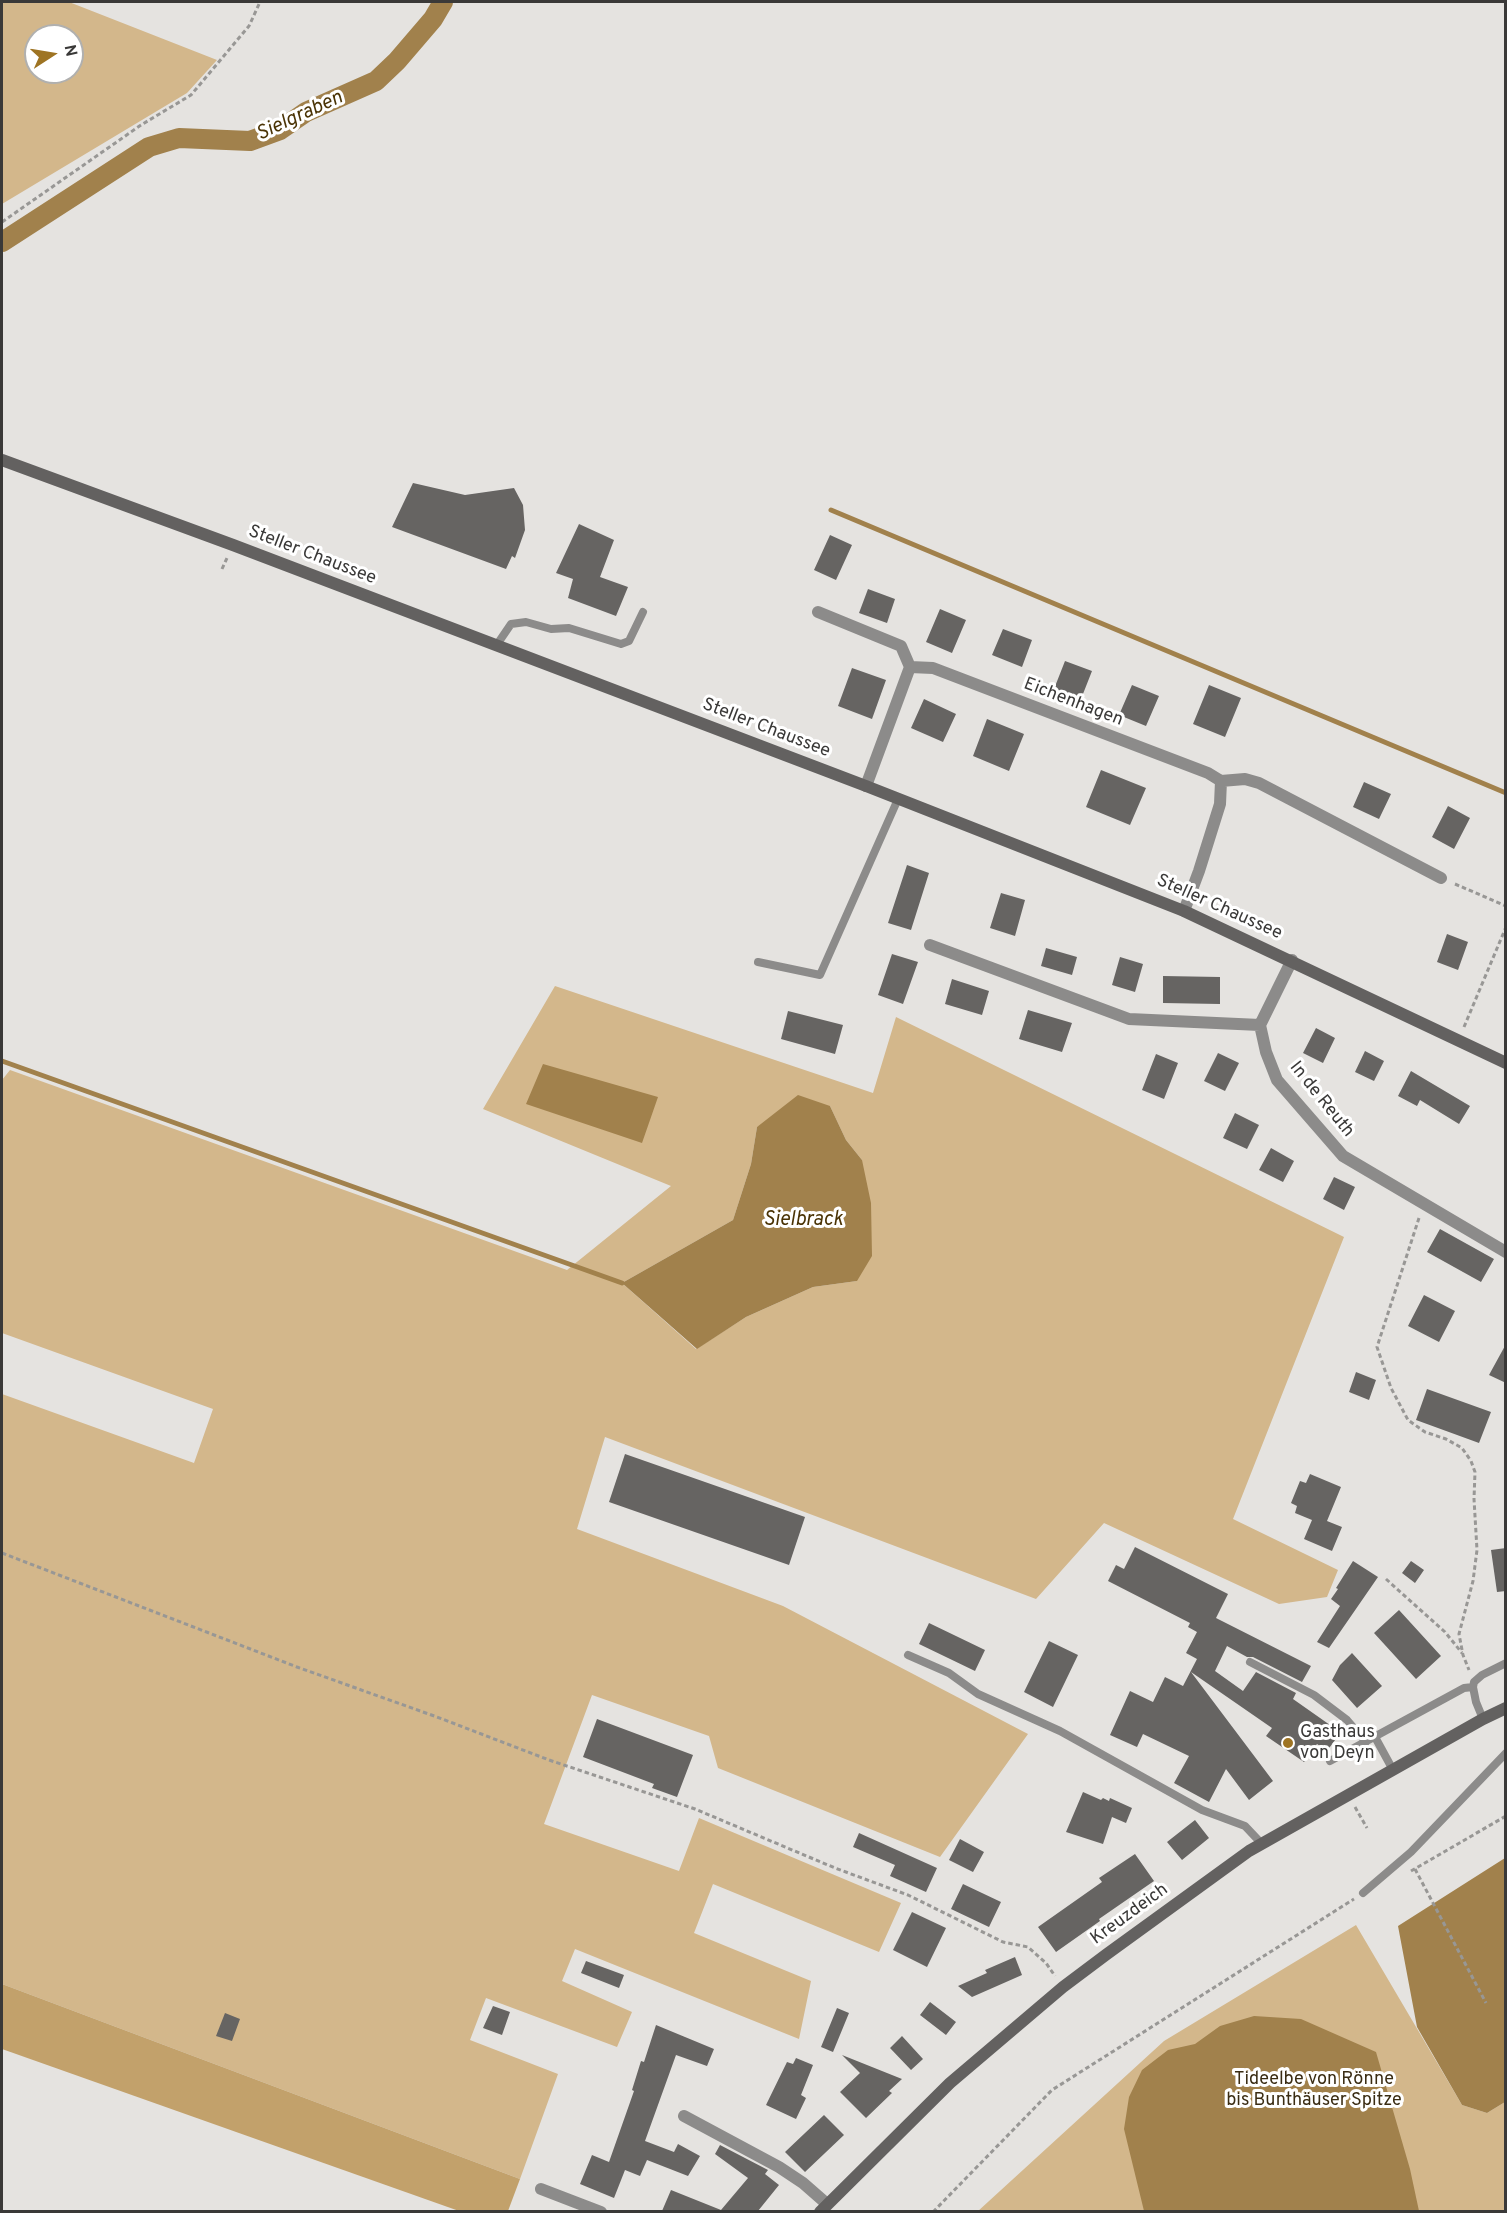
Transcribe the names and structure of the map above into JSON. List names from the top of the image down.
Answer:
{
  "streets": {
    "street": [
      "Steller Chaussee",
      "Eichenhagen",
      "In de Reuth",
      "Kreuzdeich"
    ]
  },
  "water": ["Sielgraben", "Sielbrack"],
  "parks": ["Tideelbe von Rönne bis Bunthäuser Spitze"],
  "places": ["Gasthaus von Deyn"],
  "north": "right"
}
